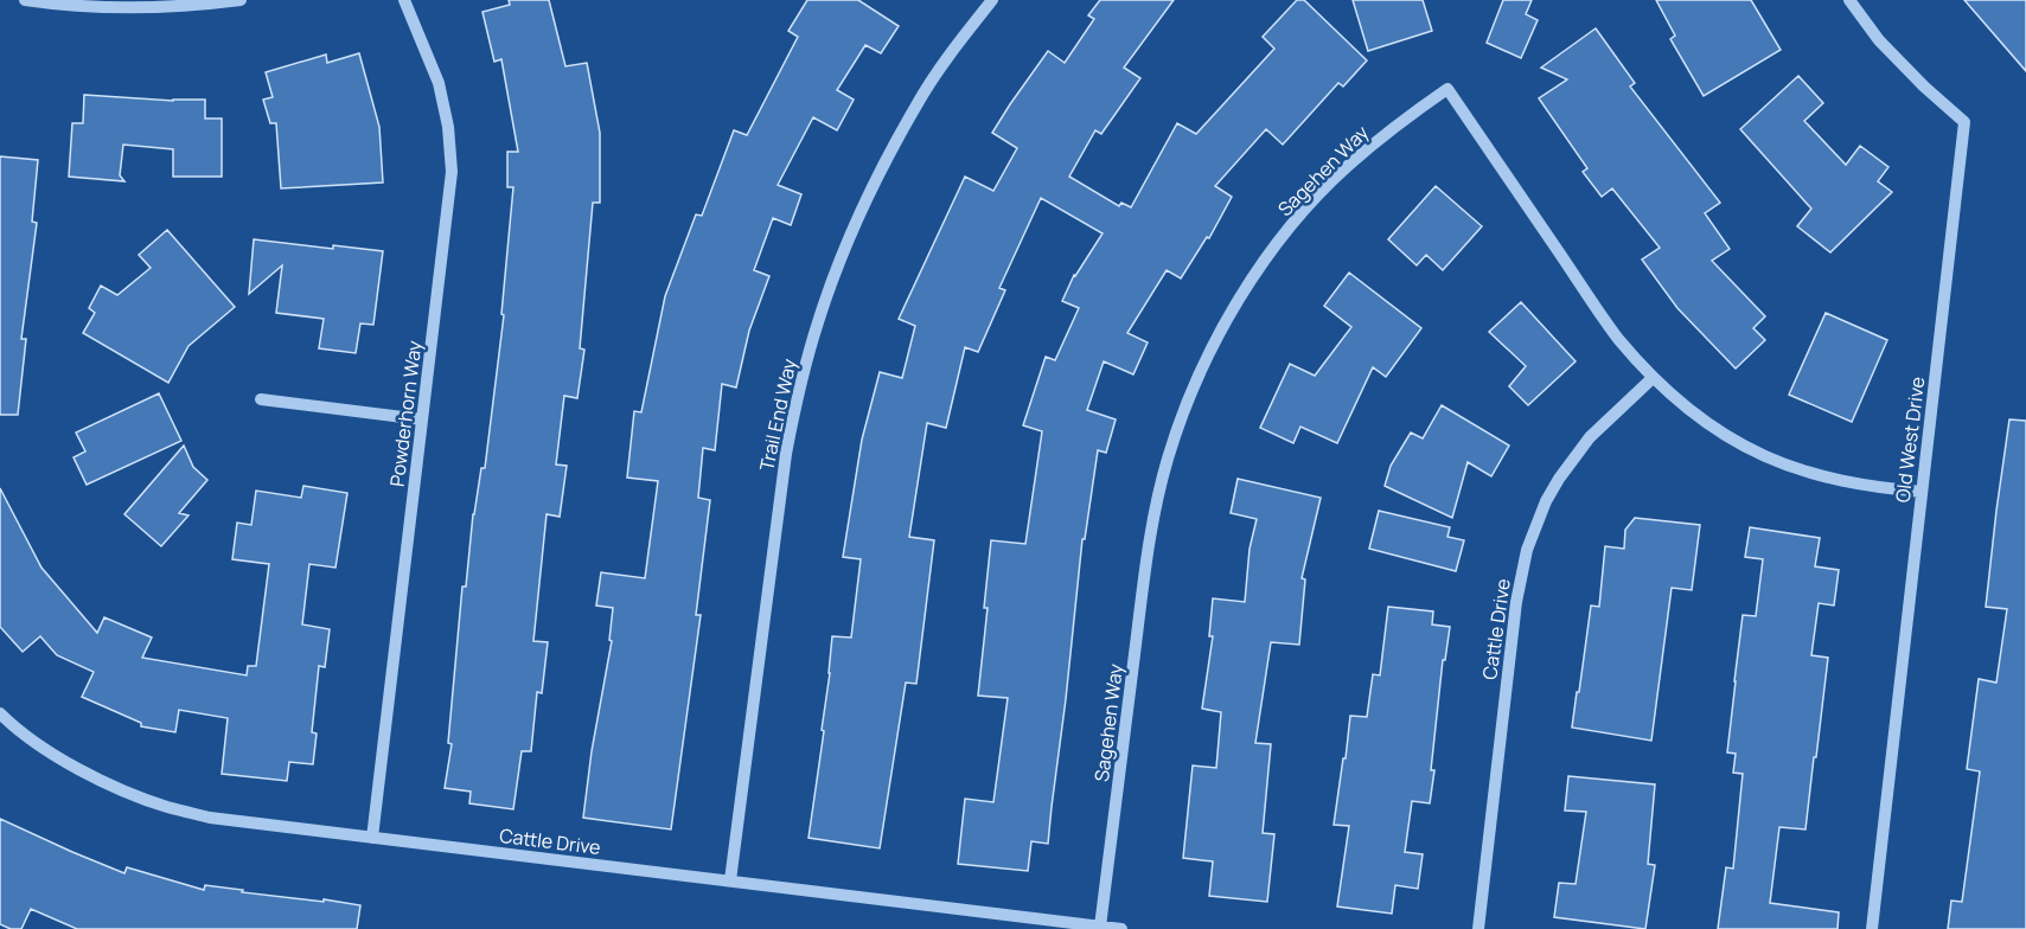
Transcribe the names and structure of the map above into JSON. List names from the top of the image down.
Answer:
{
  "streets": {
    "street": [
      "Sagehen Way",
      "Powderhorn Way",
      "Trail End Way",
      "Old West Drive",
      "Cattle Drive"
    ]
  },
  "crossings": [
    ["Sagehen Way", "Old West Drive"],
    ["Sagehen Way", "Cattle Drive"],
    ["Powderhorn Way", "Cattle Drive"],
    ["Trail End Way", "Cattle Drive"]
  ]
}
